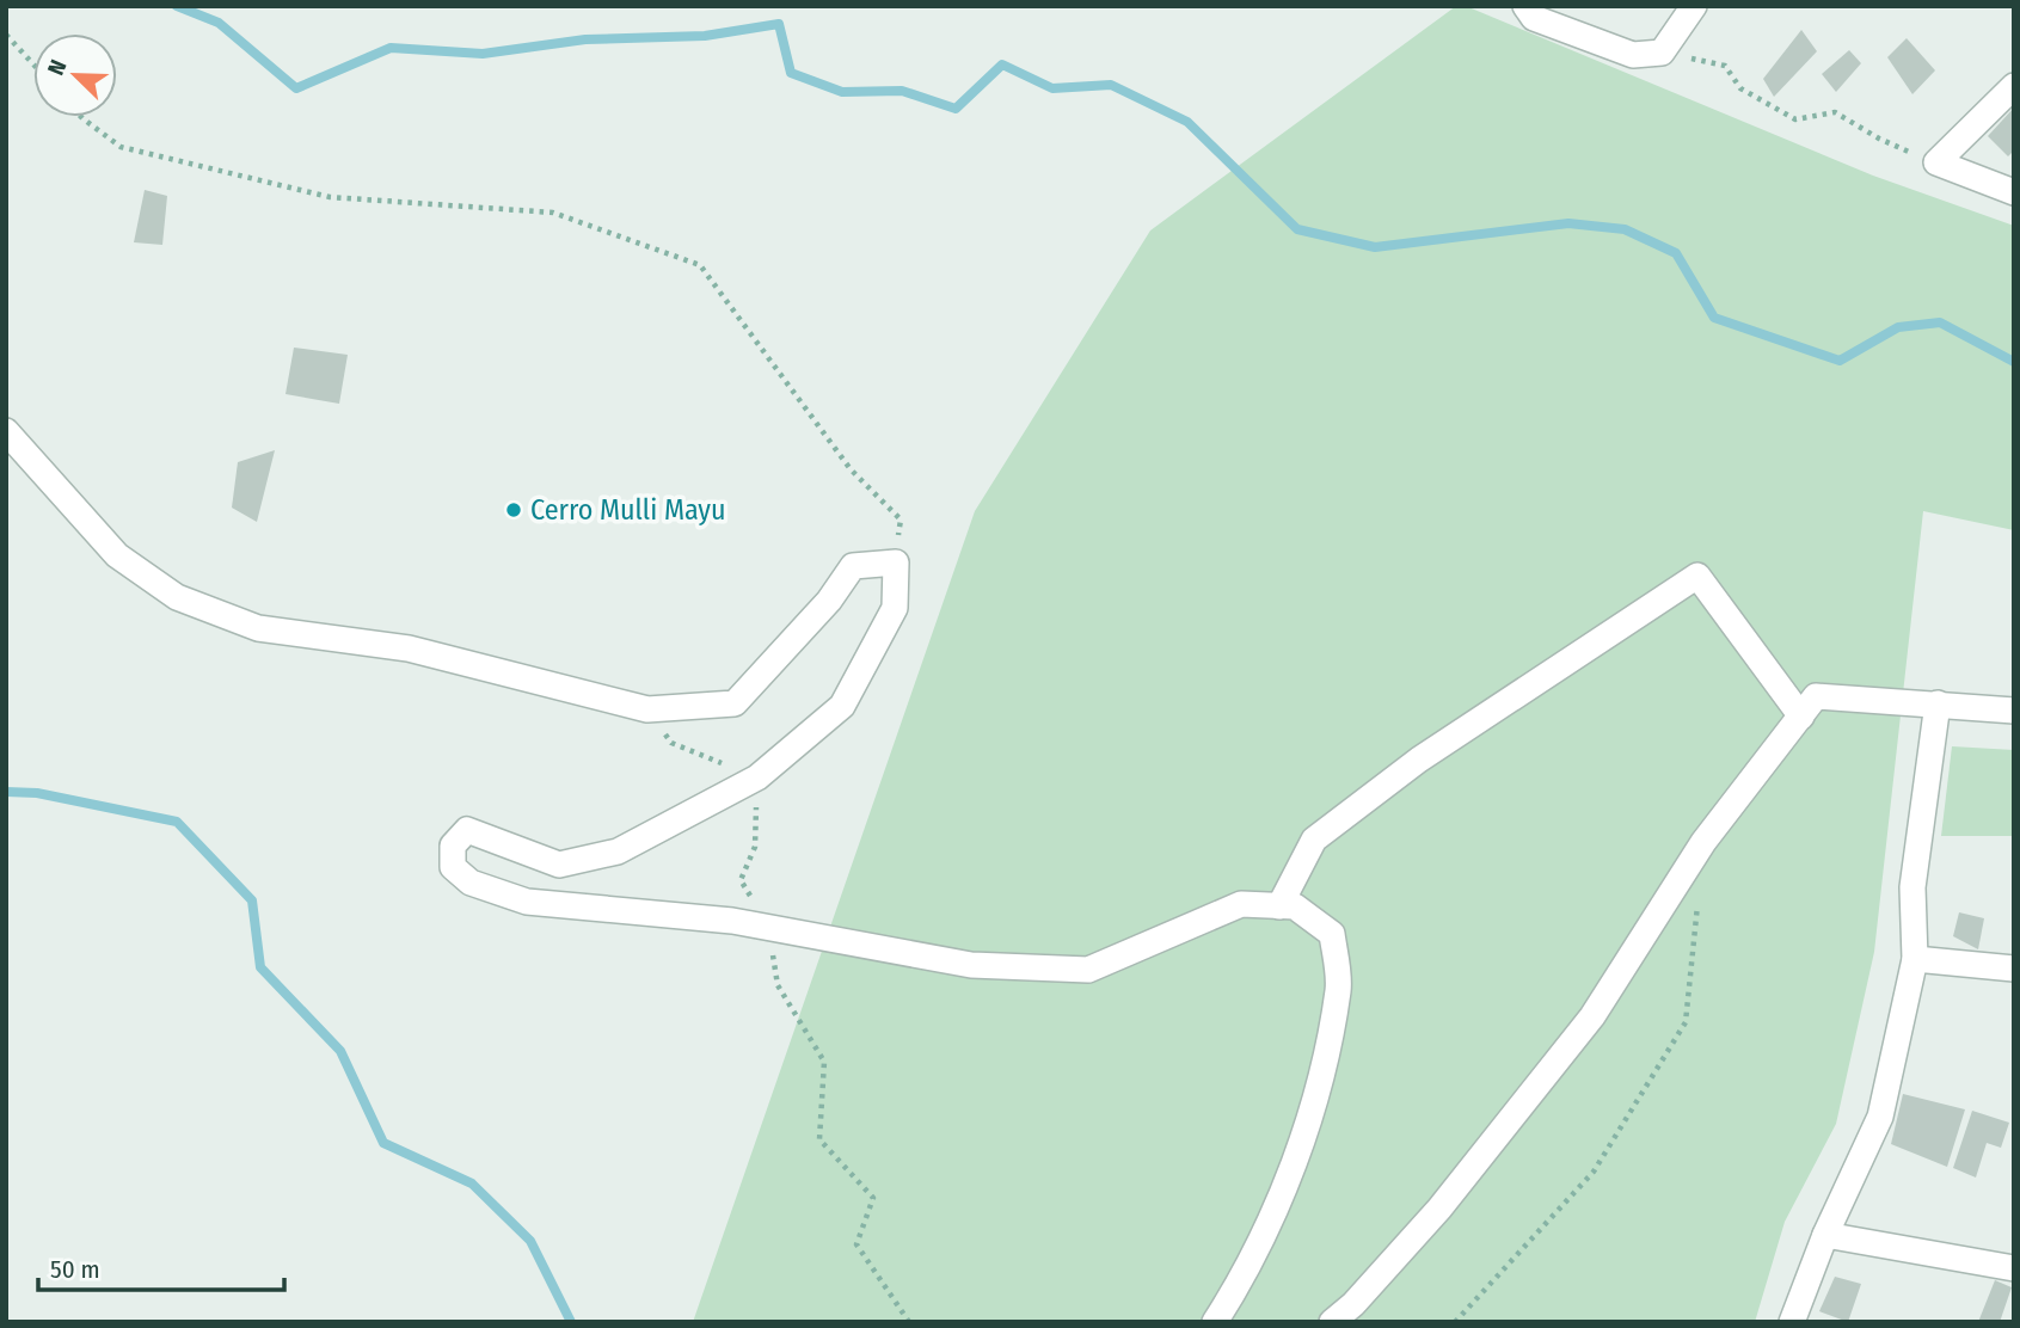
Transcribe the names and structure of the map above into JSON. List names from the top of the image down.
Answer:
{
  "places": ["Cerro Mulli Mayu"],
  "scale_bar": "50 m",
  "north": "top left"
}
